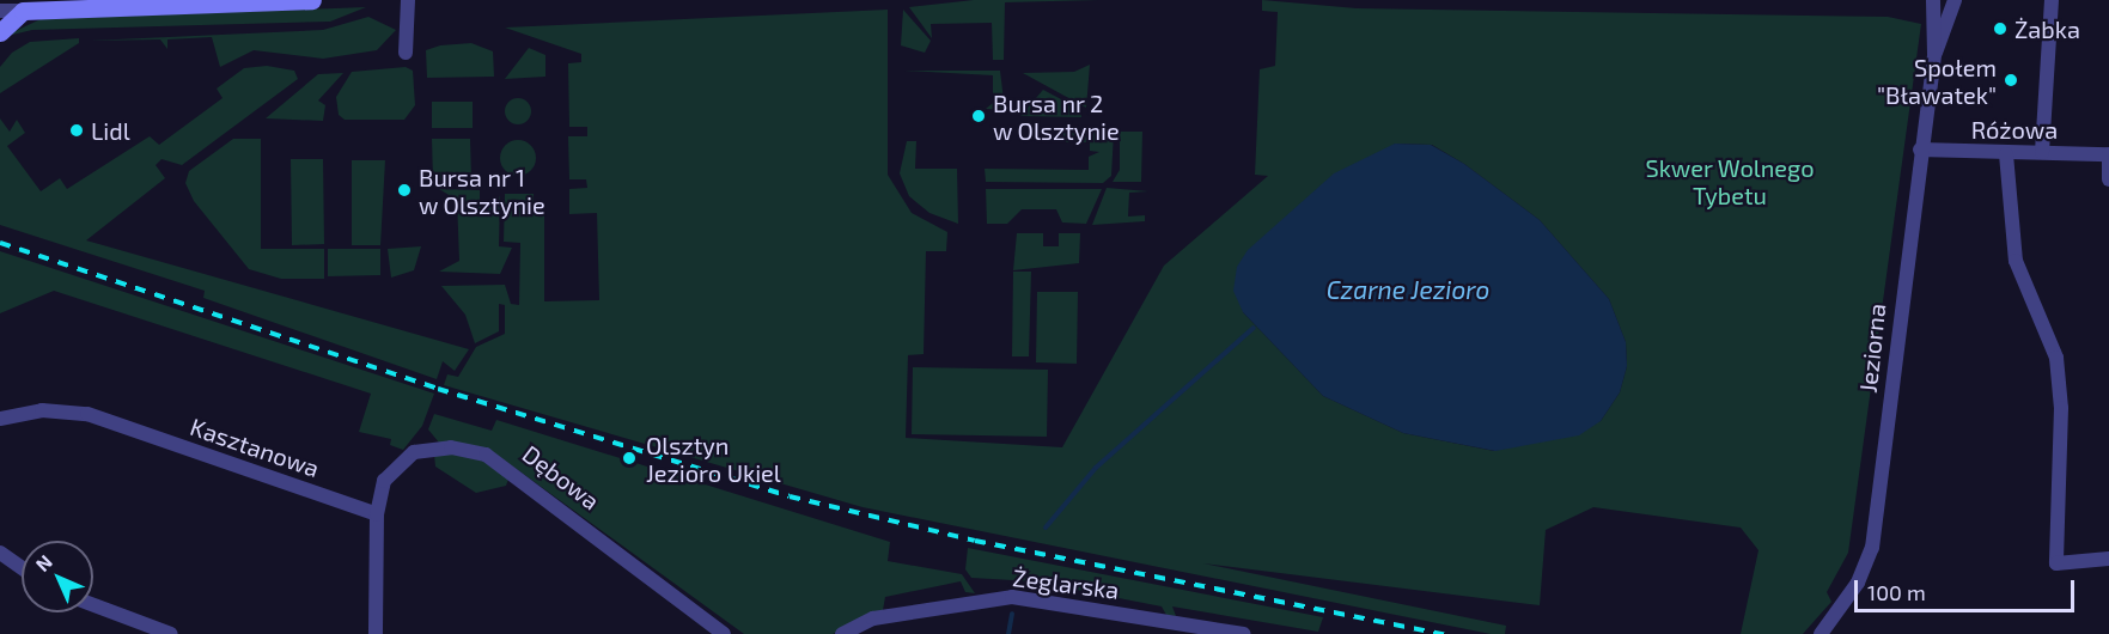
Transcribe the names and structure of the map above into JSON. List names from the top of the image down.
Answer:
{
  "streets": {
    "street": [
      "Różowa",
      "Jeziorna",
      "Kasztanowa",
      "Dębowa",
      "Żeglarska"
    ]
  },
  "crossings": [
    ["Różowa", "Jeziorna"],
    ["Kasztanowa", "Dębowa"]
  ],
  "water": ["Czarne Jezioro"],
  "parks": ["Skwer Wolnego Tybetu"],
  "places": [
    "Żabka",
    "Społem \"Bławatek\"",
    "Bursa nr 2 w Olsztynie",
    "Lidl",
    "Bursa nr 1 w Olsztynie",
    "Olsztyn Jezioro Ukiel"
  ],
  "scale_bar": "100 m",
  "north": "top left"
}
